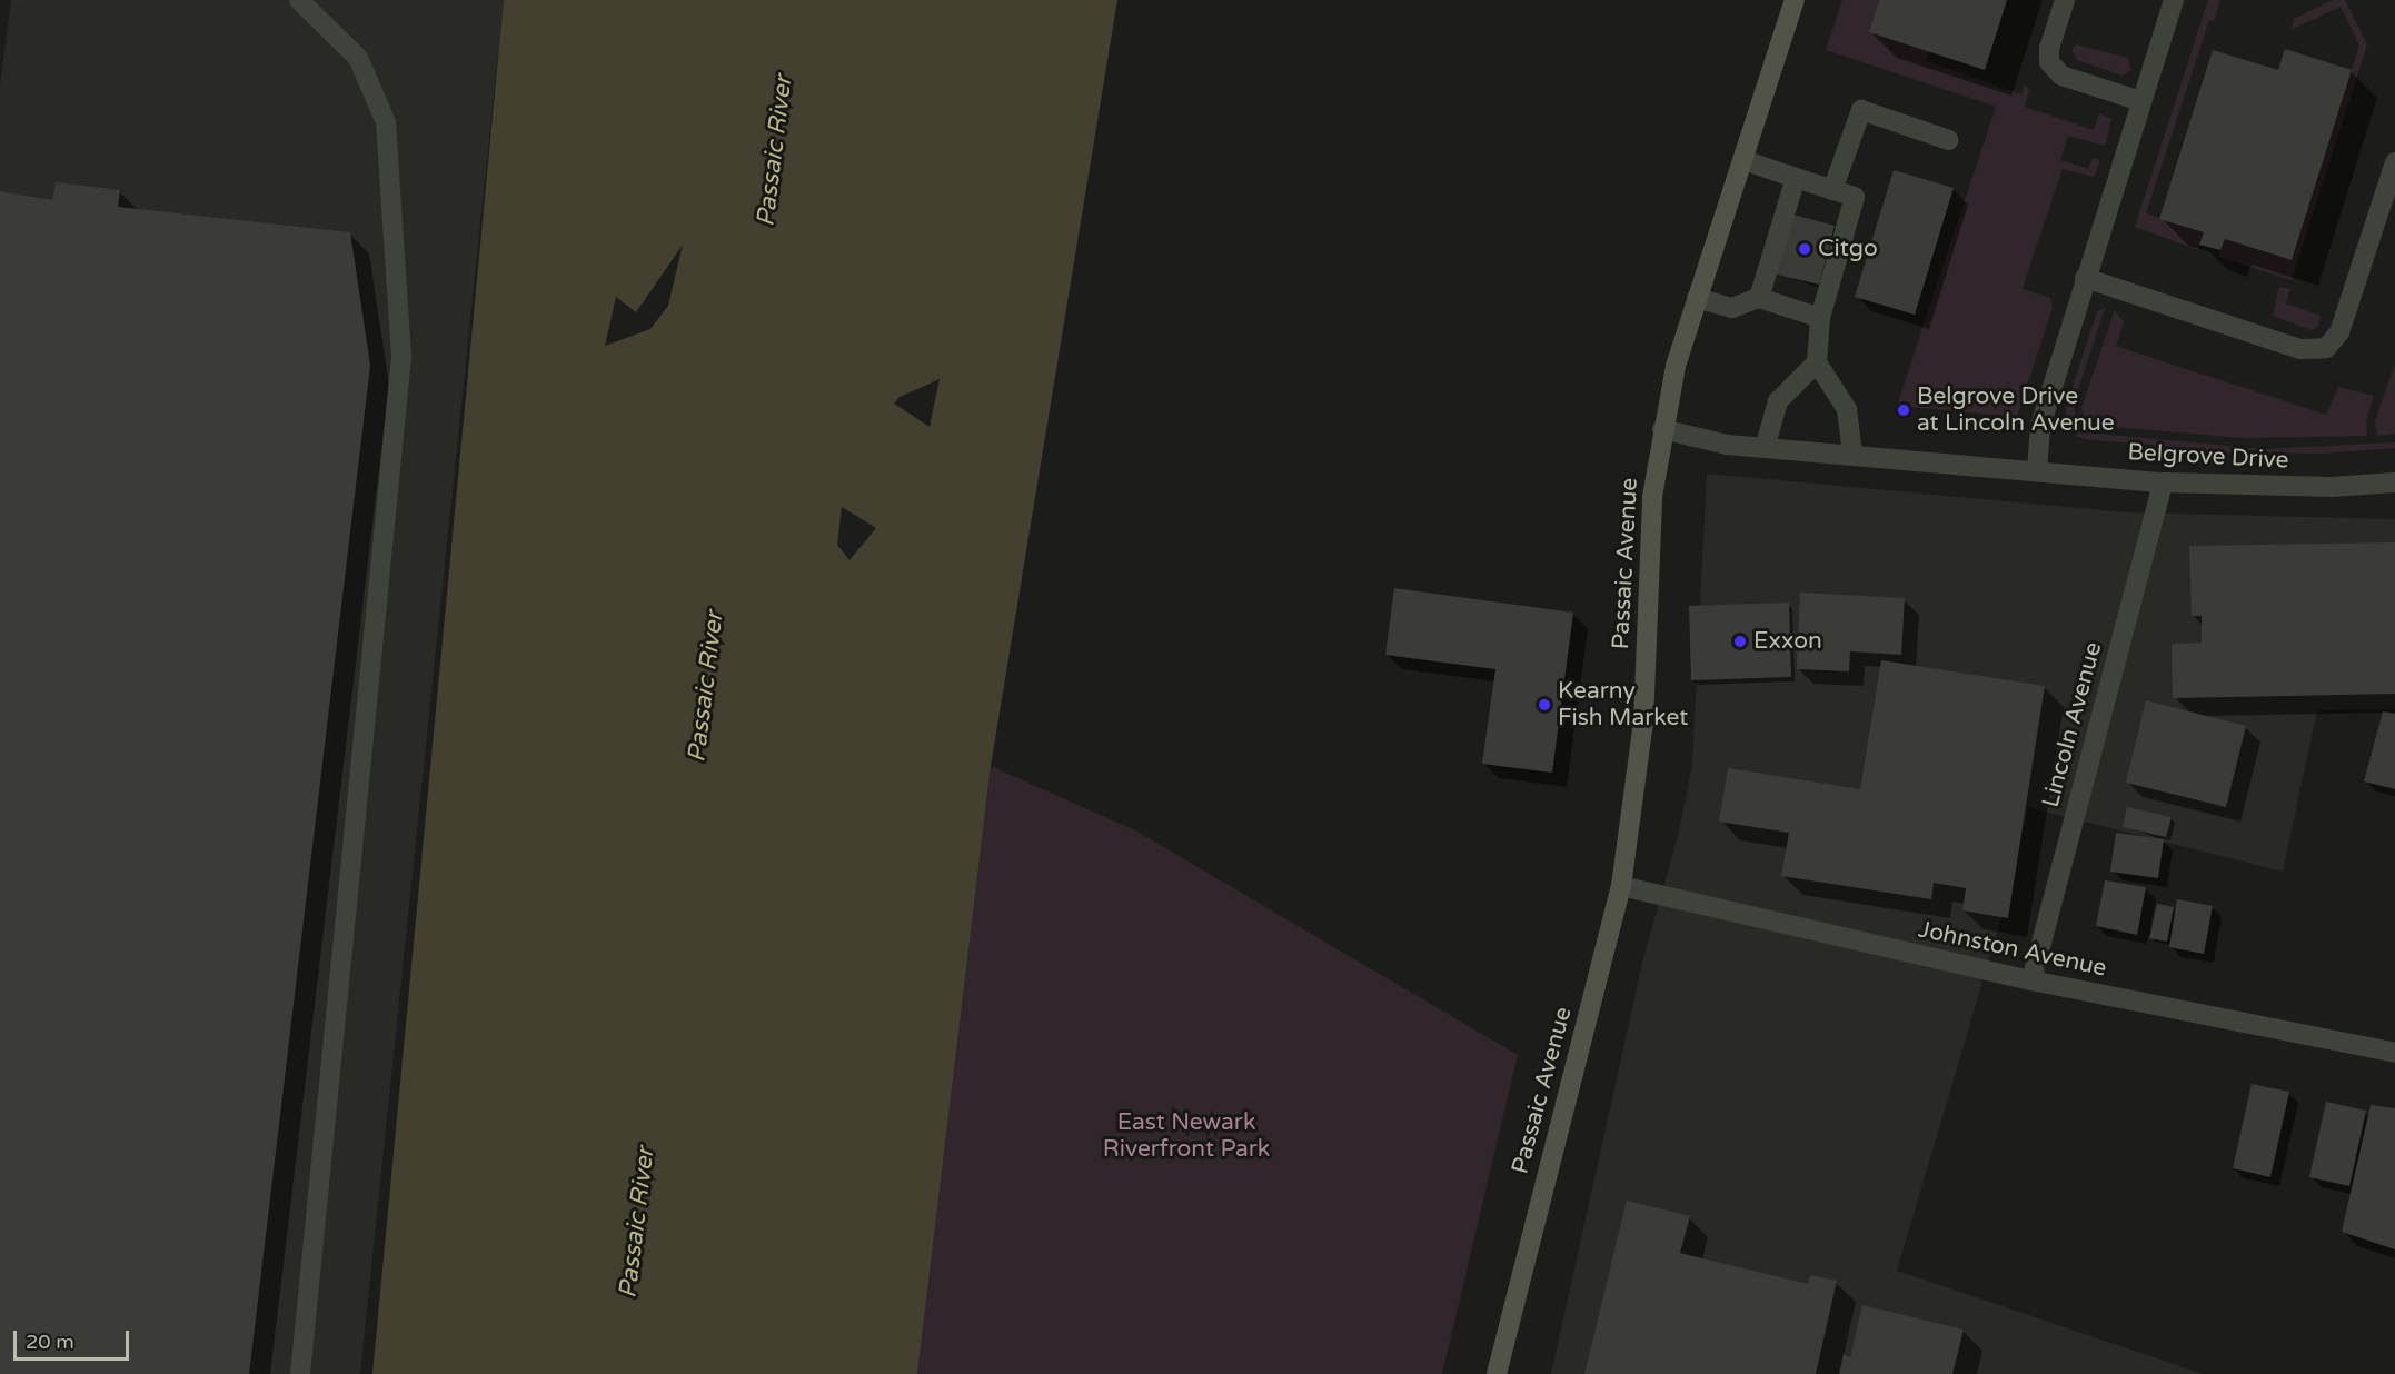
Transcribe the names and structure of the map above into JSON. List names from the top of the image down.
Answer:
{
  "streets": {
    "main road": ["Passaic Avenue"],
    "street": ["Belgrove Drive", "Lincoln Avenue", "Johnston Avenue"]
  },
  "crossings": [
    ["Belgrove Drive", "Passaic Avenue"],
    ["Belgrove Drive", "Lincoln Avenue"],
    ["Passaic Avenue", "Johnston Avenue"],
    ["Lincoln Avenue", "Johnston Avenue"]
  ],
  "water": ["Passaic River"],
  "parks": ["East Newark Riverfront Park"],
  "places": [
    "Citgo",
    "Belgrove Drive at Lincoln Avenue",
    "Exxon",
    "Kearny Fish Market"
  ],
  "scale_bar": "20 m"
}
